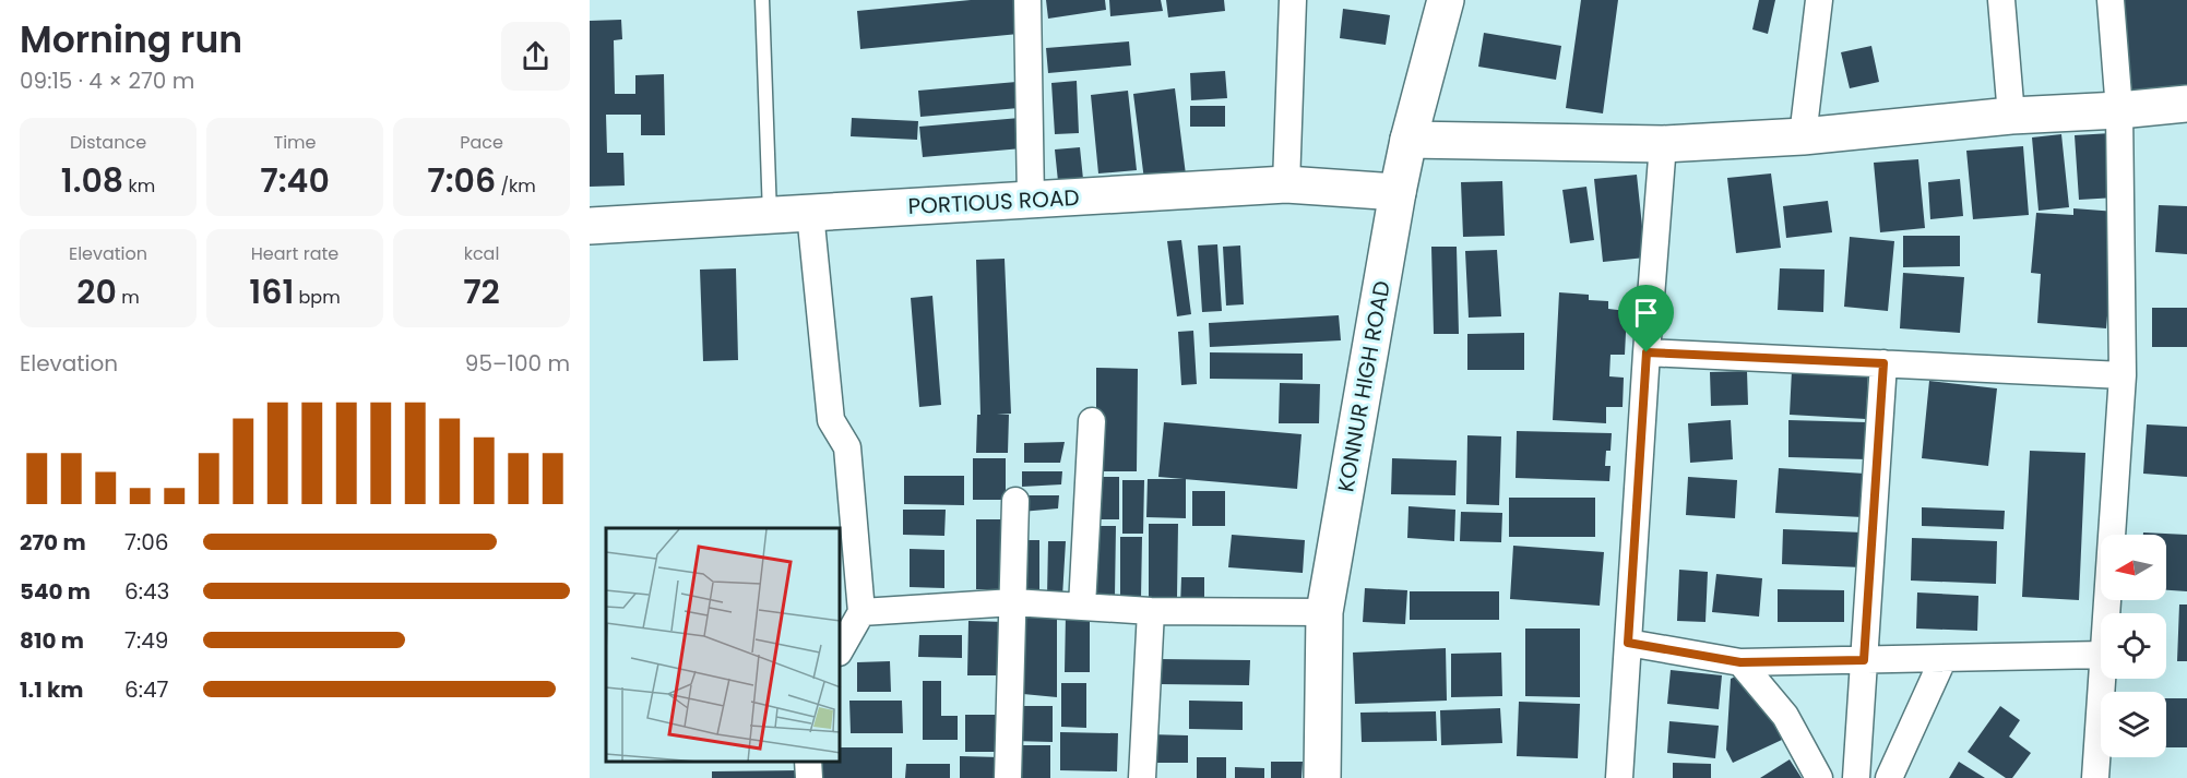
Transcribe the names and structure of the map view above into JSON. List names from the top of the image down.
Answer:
{
  "streets": {
    "main road": ["PORTIOUS ROAD", "KONNUR HIGH ROAD"]
  },
  "crossings": [
    ["PORTIOUS ROAD", "KONNUR HIGH ROAD"]
  ],
  "north": "left",
  "page": {
    "heading": ["Morning run", "09:15 · 4 × 270 m"],
    "stats": [
      ["Distance", "1.08 km"],
      ["Time", "7:40"],
      ["Pace", "7:06 /km"],
      ["Elevation", "20 m"],
      ["Heart rate", "161 bpm"],
      ["kcal", "72"]
    ],
    "chart": ["Elevation", "95–100 m"],
    "list": [
      {
        "name": "270 m",
        "note": "7:06"
      },
      {
        "name": "540 m",
        "note": "6:43"
      },
      {
        "name": "810 m",
        "note": "7:49"
      },
      {
        "name": "1.1 km",
        "note": "6:47"
      }
    ]
  }
}
